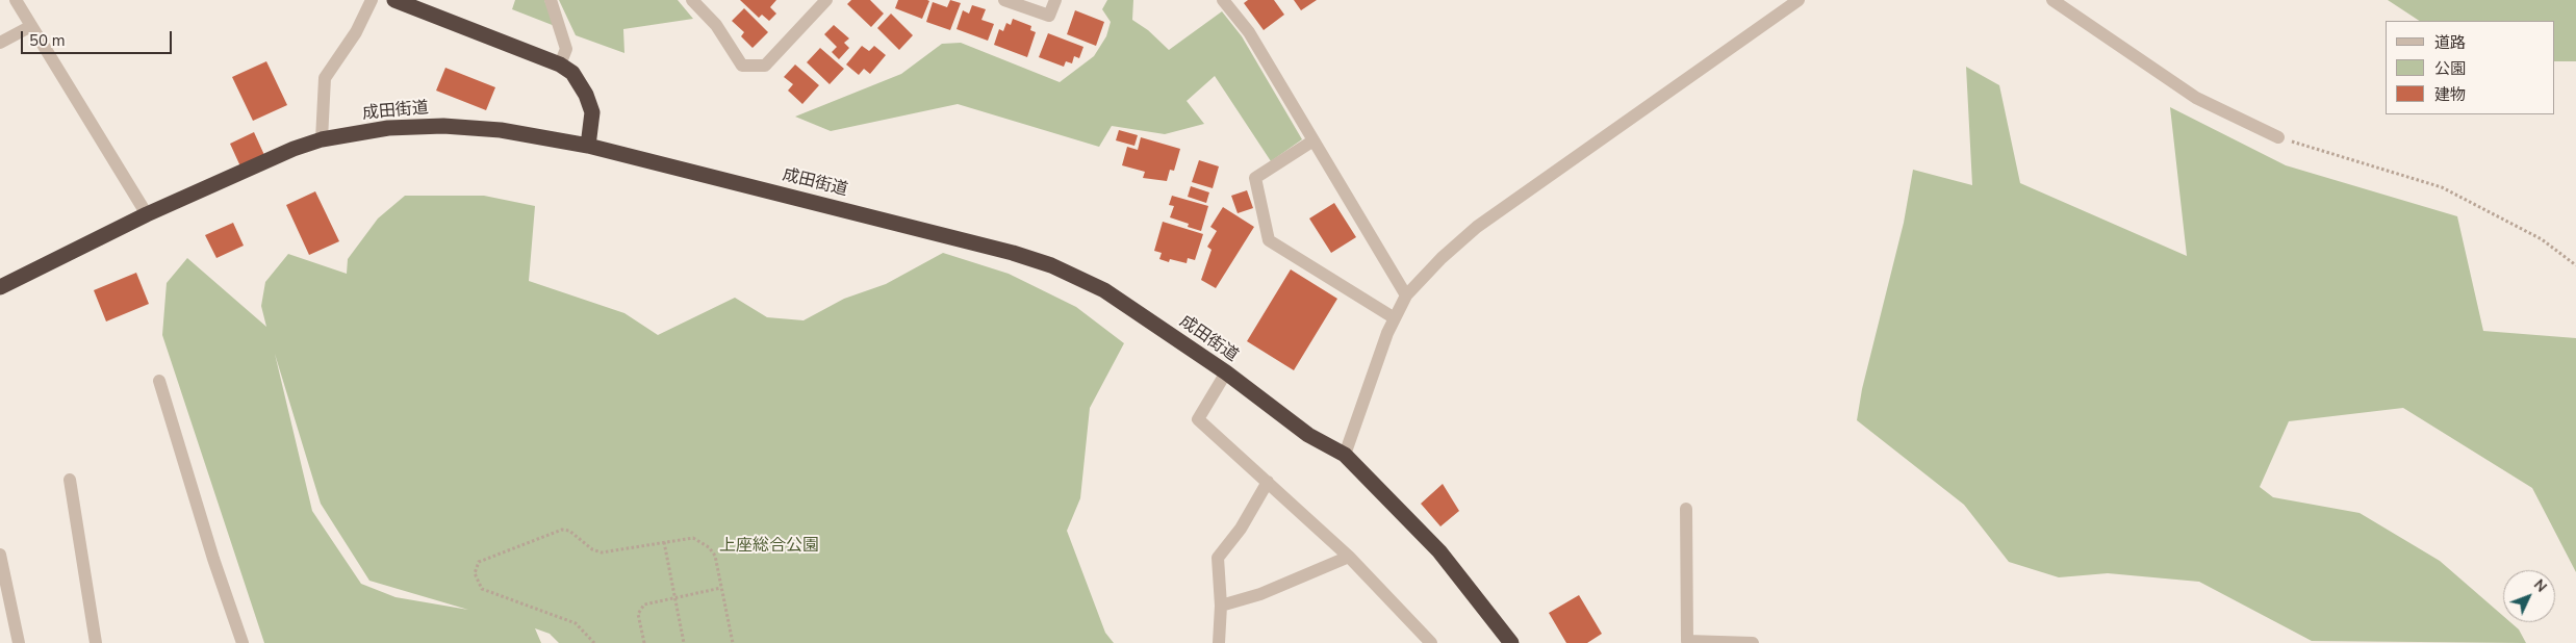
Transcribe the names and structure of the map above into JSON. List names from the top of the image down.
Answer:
{
  "streets": {
    "highway": ["成田街道"]
  },
  "parks": ["上座総合公園"],
  "legend": ["道路", "公園", "建物"],
  "scale_bar": "50 m",
  "north": "top right"
}
